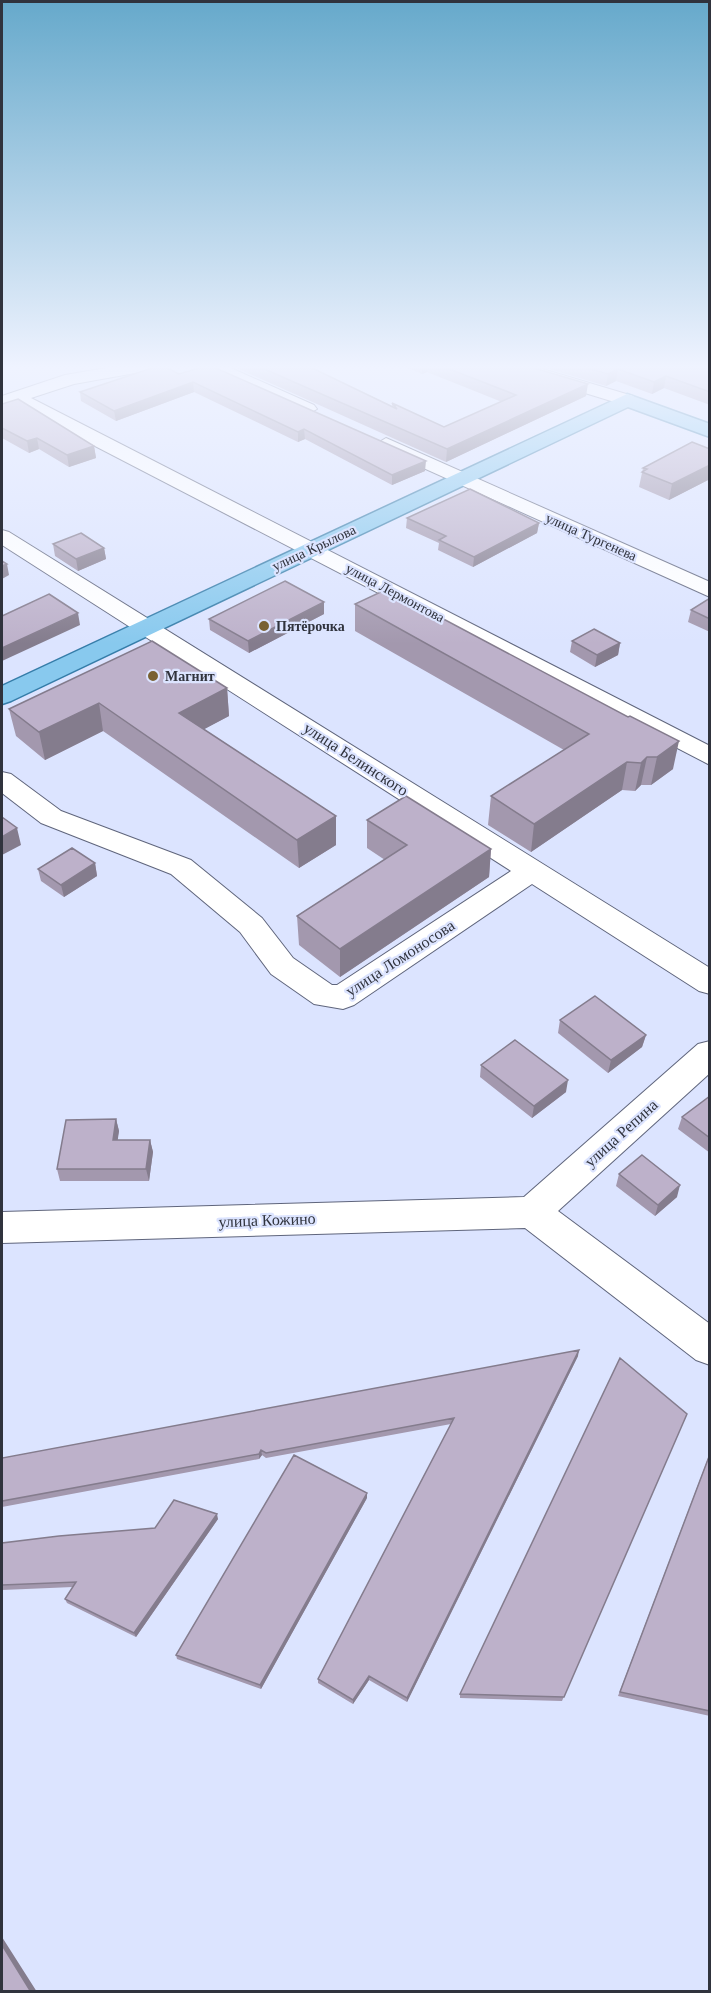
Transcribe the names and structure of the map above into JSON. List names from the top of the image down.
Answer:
{
  "streets": {
    "main road": ["улица Крылова"],
    "street": [
      "улица Тургенева",
      "улица Лермонтова",
      "улица Белинского",
      "улица Ломоносова",
      "улица Репина",
      "улица Кожино"
    ]
  },
  "crossings": [
    ["улица Тургенева", "улица Крылова"],
    ["улица Крылова", "улица Лермонтова"],
    ["улица Крылова", "улица Белинского"],
    ["улица Белинского", "улица Ломоносова"],
    ["улица Репина", "улица Кожино"]
  ],
  "places": ["Пятёрочка", "Магнит"]
}
